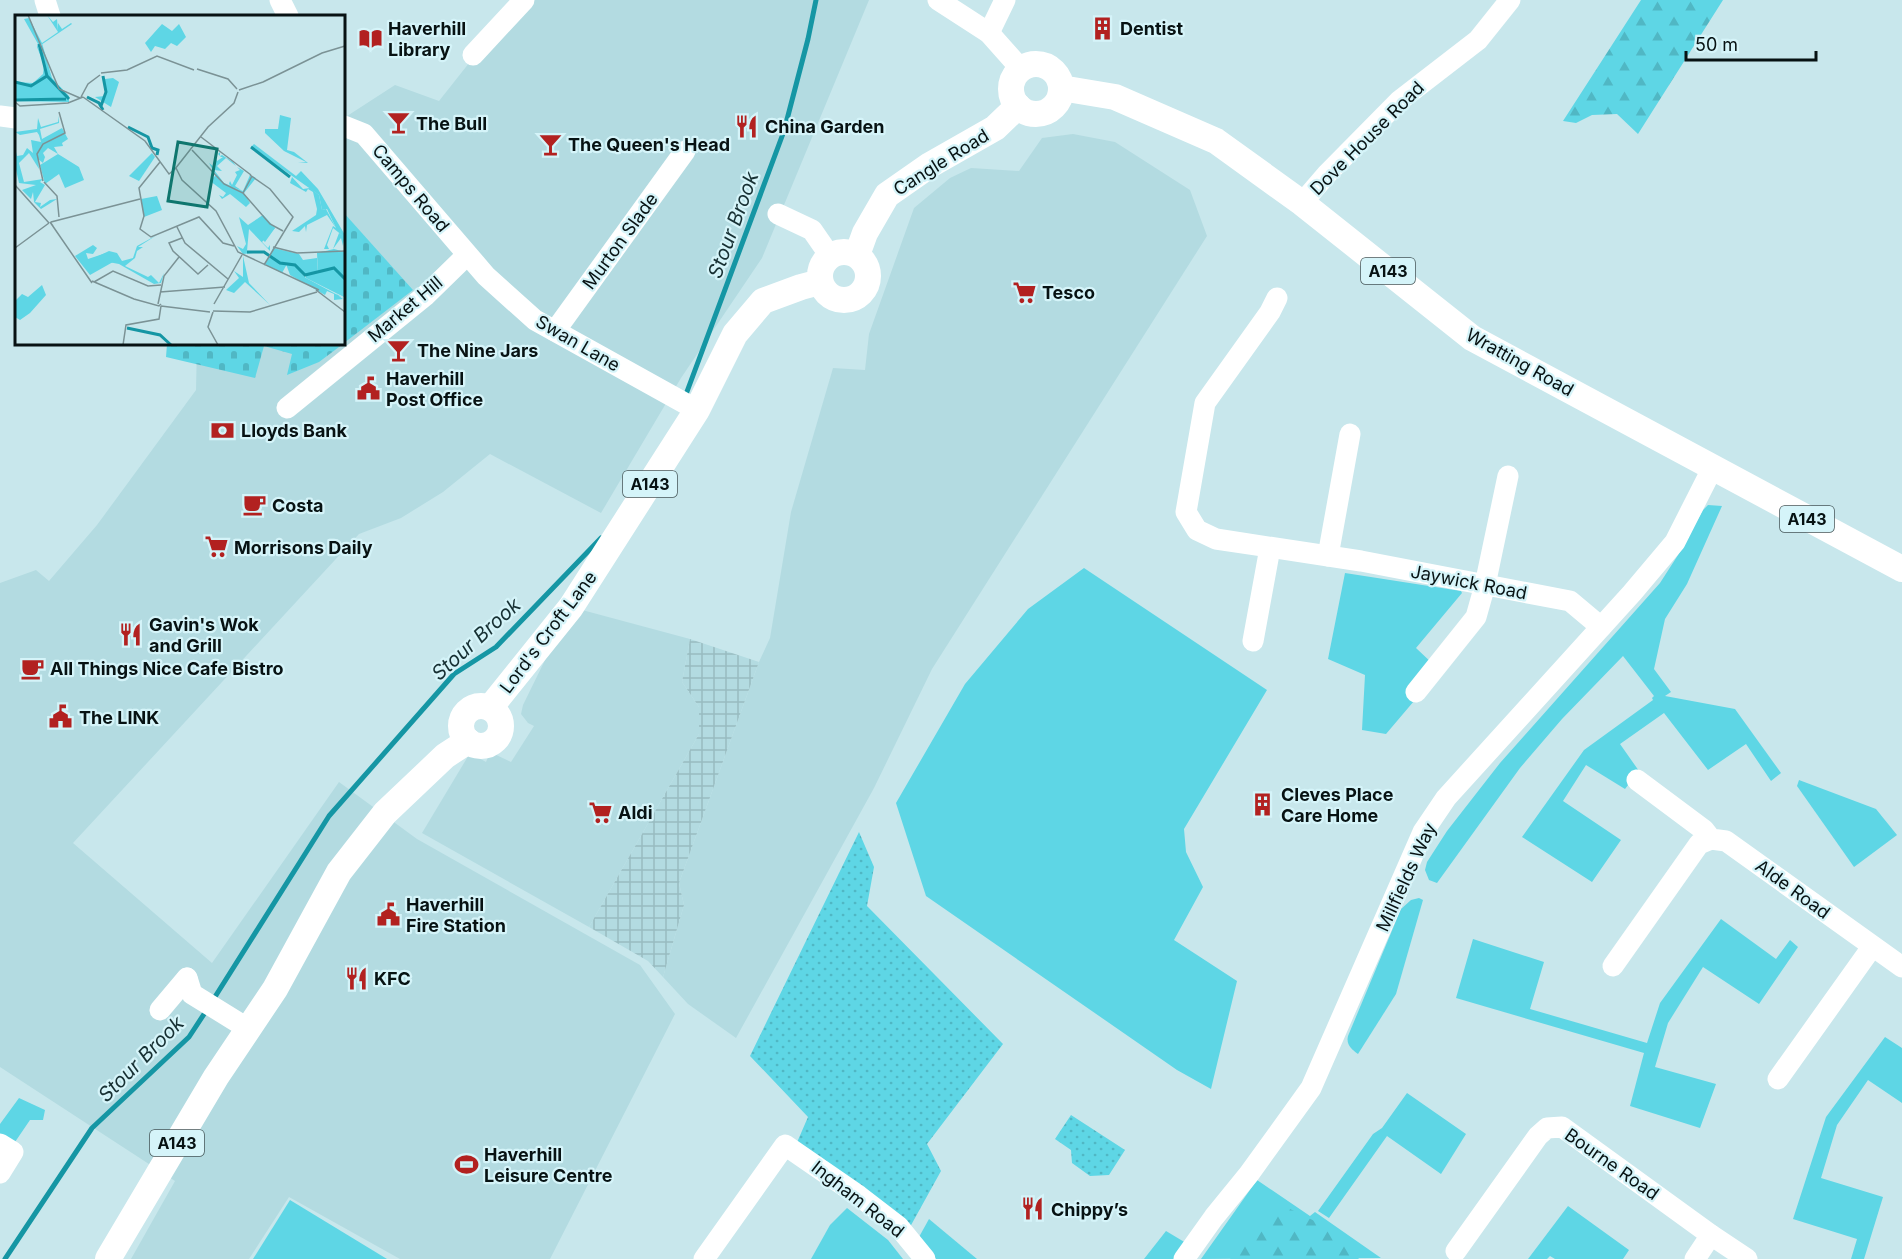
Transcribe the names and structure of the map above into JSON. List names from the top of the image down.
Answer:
{
  "streets": {
    "main road": [
      "Cangle Road",
      "A143",
      "Wratting Road",
      "Lord's Croft Lane"
    ],
    "street": [
      "Dove House Road",
      "Camps Road",
      "Murton Slade",
      "Market Hill",
      "Swan Lane",
      "Jaywick Road",
      "Millfields Way",
      "Alde Road",
      "Bourne Road",
      "Ingham Road"
    ]
  },
  "crossings": [
    ["Dove House Road", "Wratting Road"],
    ["Cangle Road", "Wratting Road"],
    ["Cangle Road", "Lord's Croft Lane"],
    ["Camps Road", "Market Hill"],
    ["Camps Road", "Swan Lane"],
    ["Murton Slade", "Swan Lane"],
    ["A143", "Lord's Croft Lane"],
    ["Market Hill", "Swan Lane"],
    ["Swan Lane", "Lord's Croft Lane"],
    ["Wratting Road", "Millfields Way"],
    ["Jaywick Road", "Millfields Way"]
  ],
  "water": ["Stour Brook"],
  "places": {
    "building": ["Dentist", "Cleves Place Care Home"],
    "library": ["Haverhill Library"],
    "bar": ["The Bull", "The Queen's Head", "The Nine Jars"],
    "restaurant": [
      "China Garden",
      "Gavin's Wok and Grill",
      "KFC",
      "Chippy’s"
    ],
    "supermarket": ["Tesco", "Morrisons Daily", "Aldi"],
    "public building": ["Haverhill Post Office", "The LINK", "Haverhill Fire Station"],
    "bank": ["Lloyds Bank"],
    "cafe": ["Costa", "All Things Nice Cafe Bistro"],
    "sports": ["Haverhill Leisure Centre"]
  },
  "scale_bar": "50 m"
}
